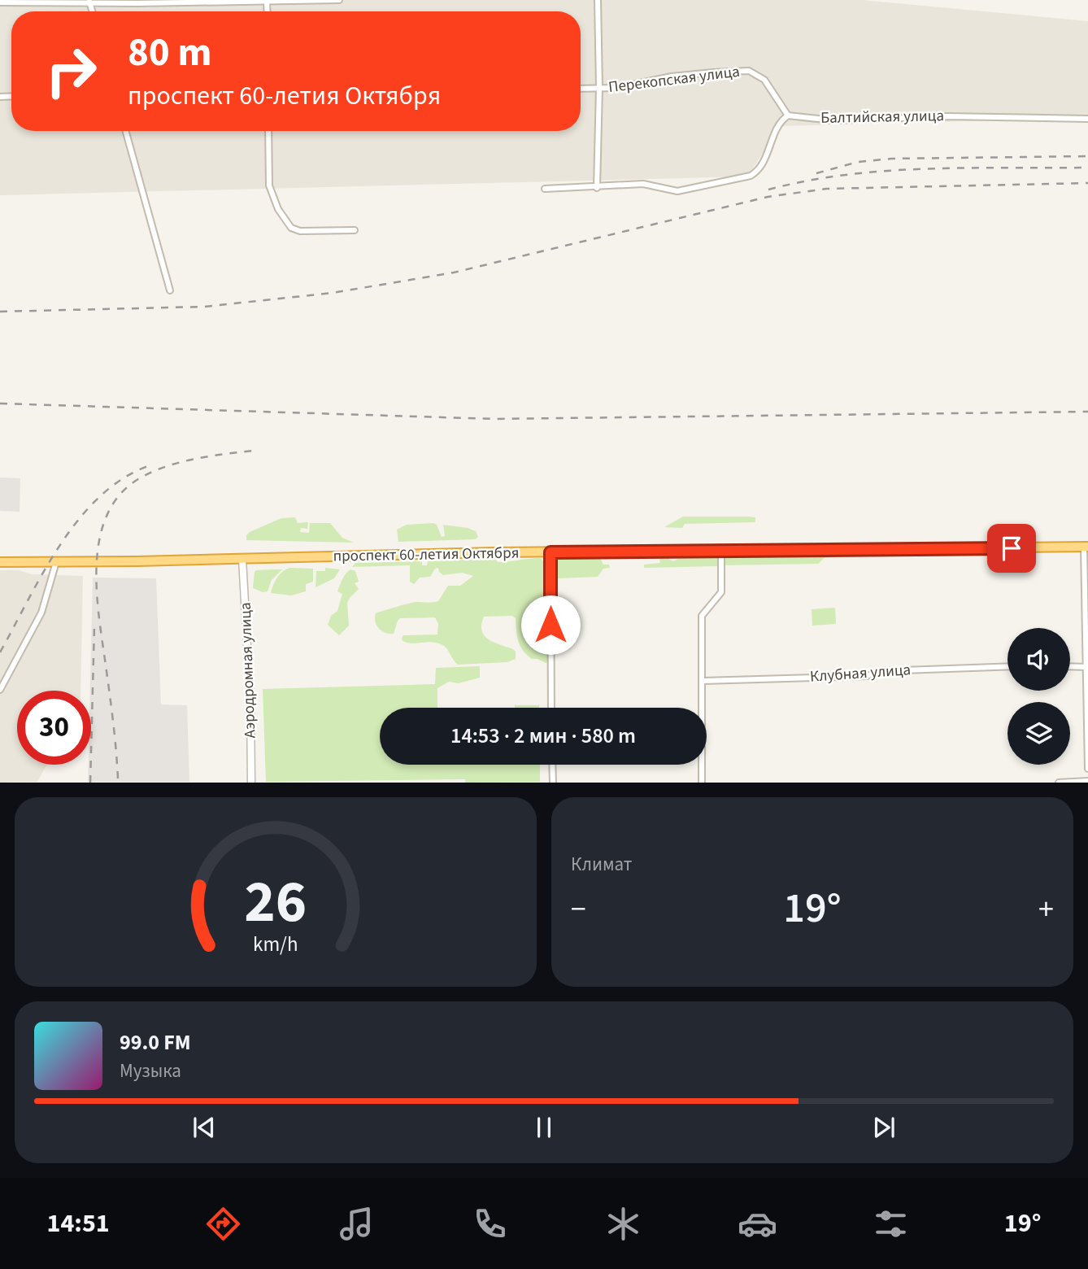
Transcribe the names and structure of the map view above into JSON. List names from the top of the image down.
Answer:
{
  "streets": {
    "highway": ["проспект 60-летия Октября"],
    "street": [
      "Перекопская улица",
      "Балтийская улица",
      "Аэродромная улица",
      "Клубная улица"
    ]
  },
  "crossings": [
    ["Перекопская улица", "Балтийская улица"],
    ["проспект 60-летия Октября", "Аэродромная улица"]
  ],
  "page": {
    "turn": ["80 m", "проспект 60-летия Октября"],
    "limit": "30",
    "trip": "14:53 · 2 мин · 580 m",
    "tile": "Климат",
    "heat": ["−", "19°", "+"],
    "song": ["99.0 FM", "Музыка"],
    "tabs": ["14:51", "19°"],
    "gauge": ["26", "km/h"]
  }
}
